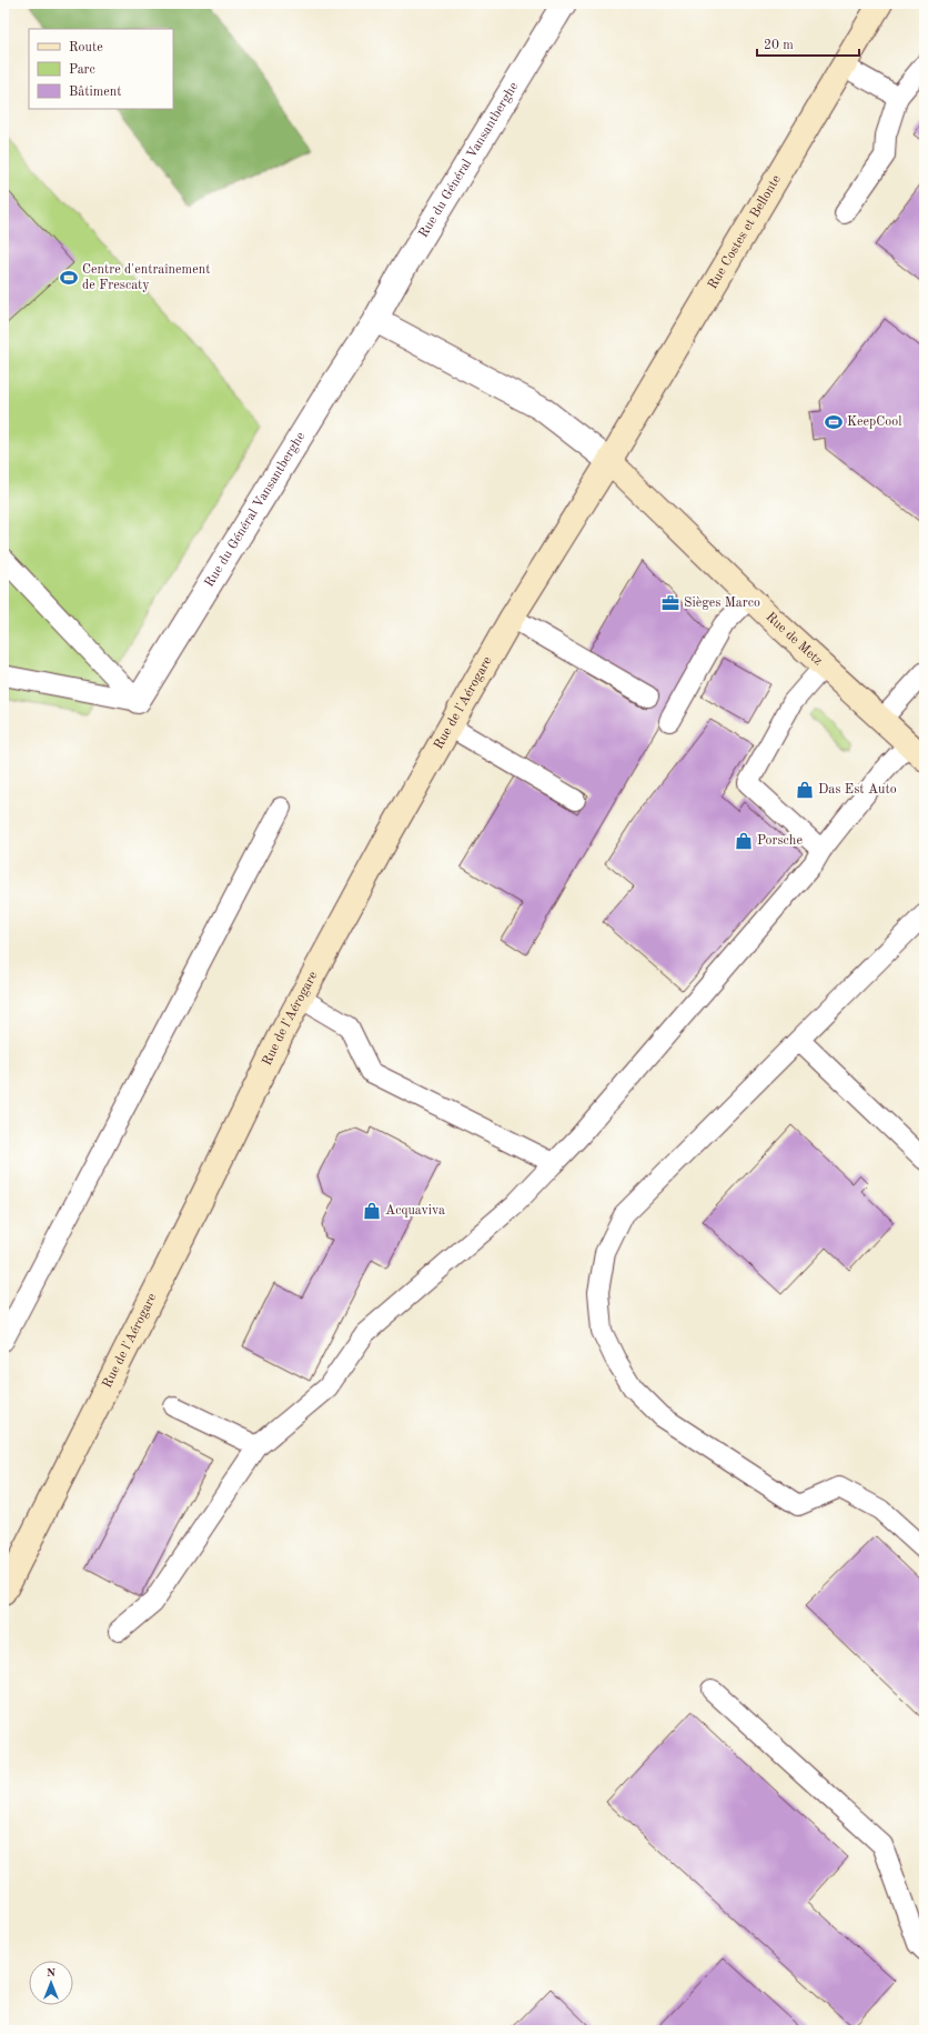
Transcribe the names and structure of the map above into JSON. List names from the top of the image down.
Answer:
{
  "streets": {
    "main road": ["Rue Costes et Bellonte", "Rue de Metz", "Rue de l'Aérogare"],
    "street": ["Rue du Général Vansantberghe"]
  },
  "crossings": [
    ["Rue Costes et Bellonte", "Rue de Metz"],
    ["Rue Costes et Bellonte", "Rue de l'Aérogare"],
    ["Rue de Metz", "Rue de l'Aérogare"]
  ],
  "places": {
    "sports": ["Centre d'entraînement de Frescaty", "KeepCool"],
    "office": ["Sièges Marco"],
    "shop": ["Das Est Auto", "Porsche", "Acquaviva"]
  },
  "legend": ["Route", "Parc", "Bâtiment"],
  "scale_bar": "20 m",
  "north": "top"
}
